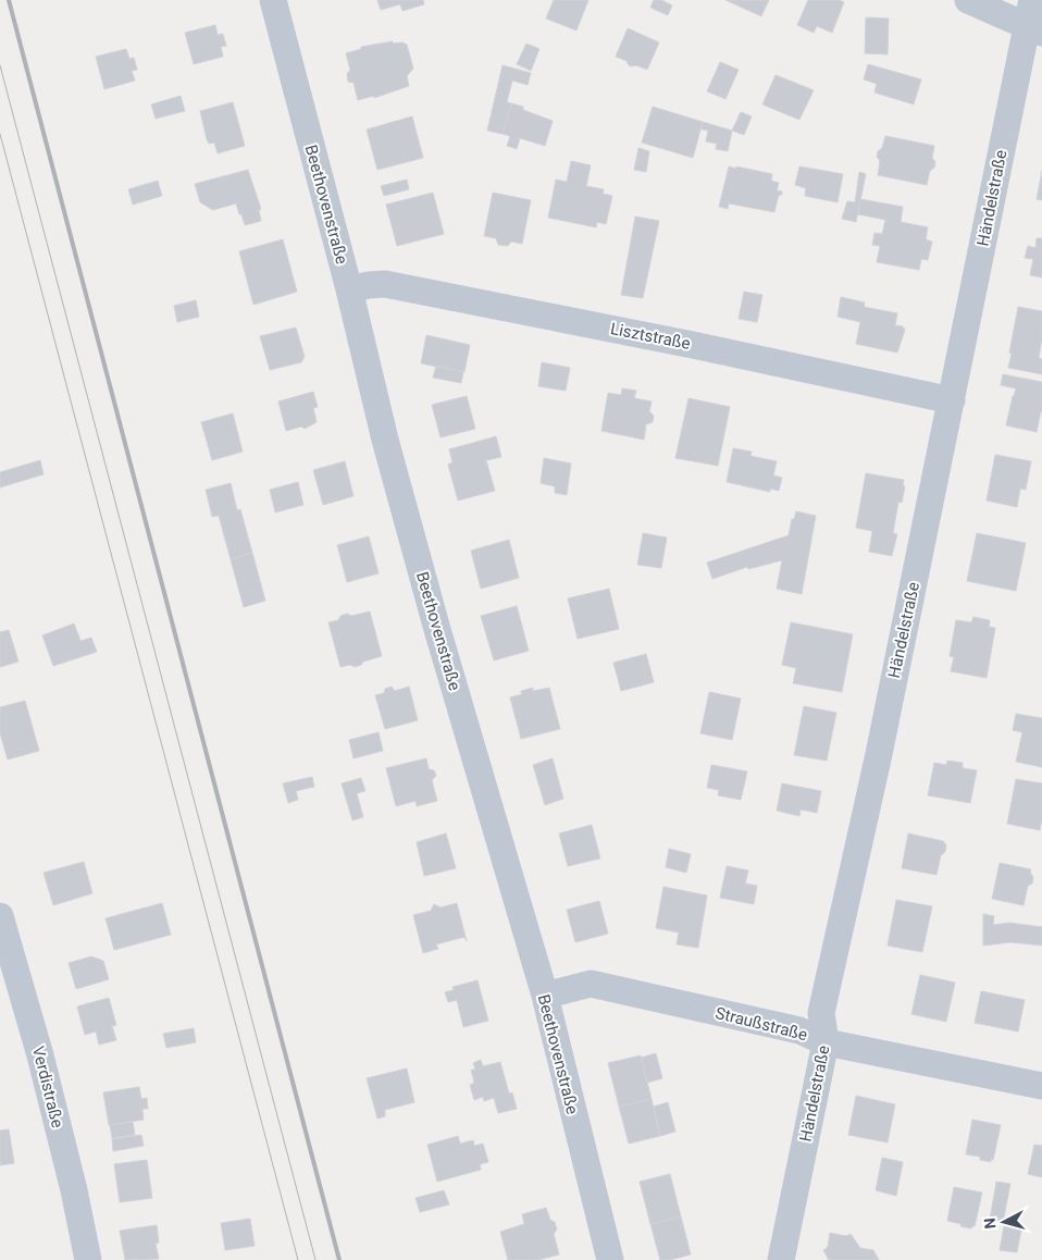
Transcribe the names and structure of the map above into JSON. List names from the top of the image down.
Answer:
{
  "streets": {
    "street": [
      "Händelstraße",
      "Beethovenstraße",
      "Lisztstraße",
      "Straußstraße",
      "Verdistraße"
    ]
  },
  "crossings": [
    ["Händelstraße", "Lisztstraße"],
    ["Händelstraße", "Straußstraße"],
    ["Beethovenstraße", "Lisztstraße"],
    ["Beethovenstraße", "Straußstraße"]
  ],
  "north": "left"
}
